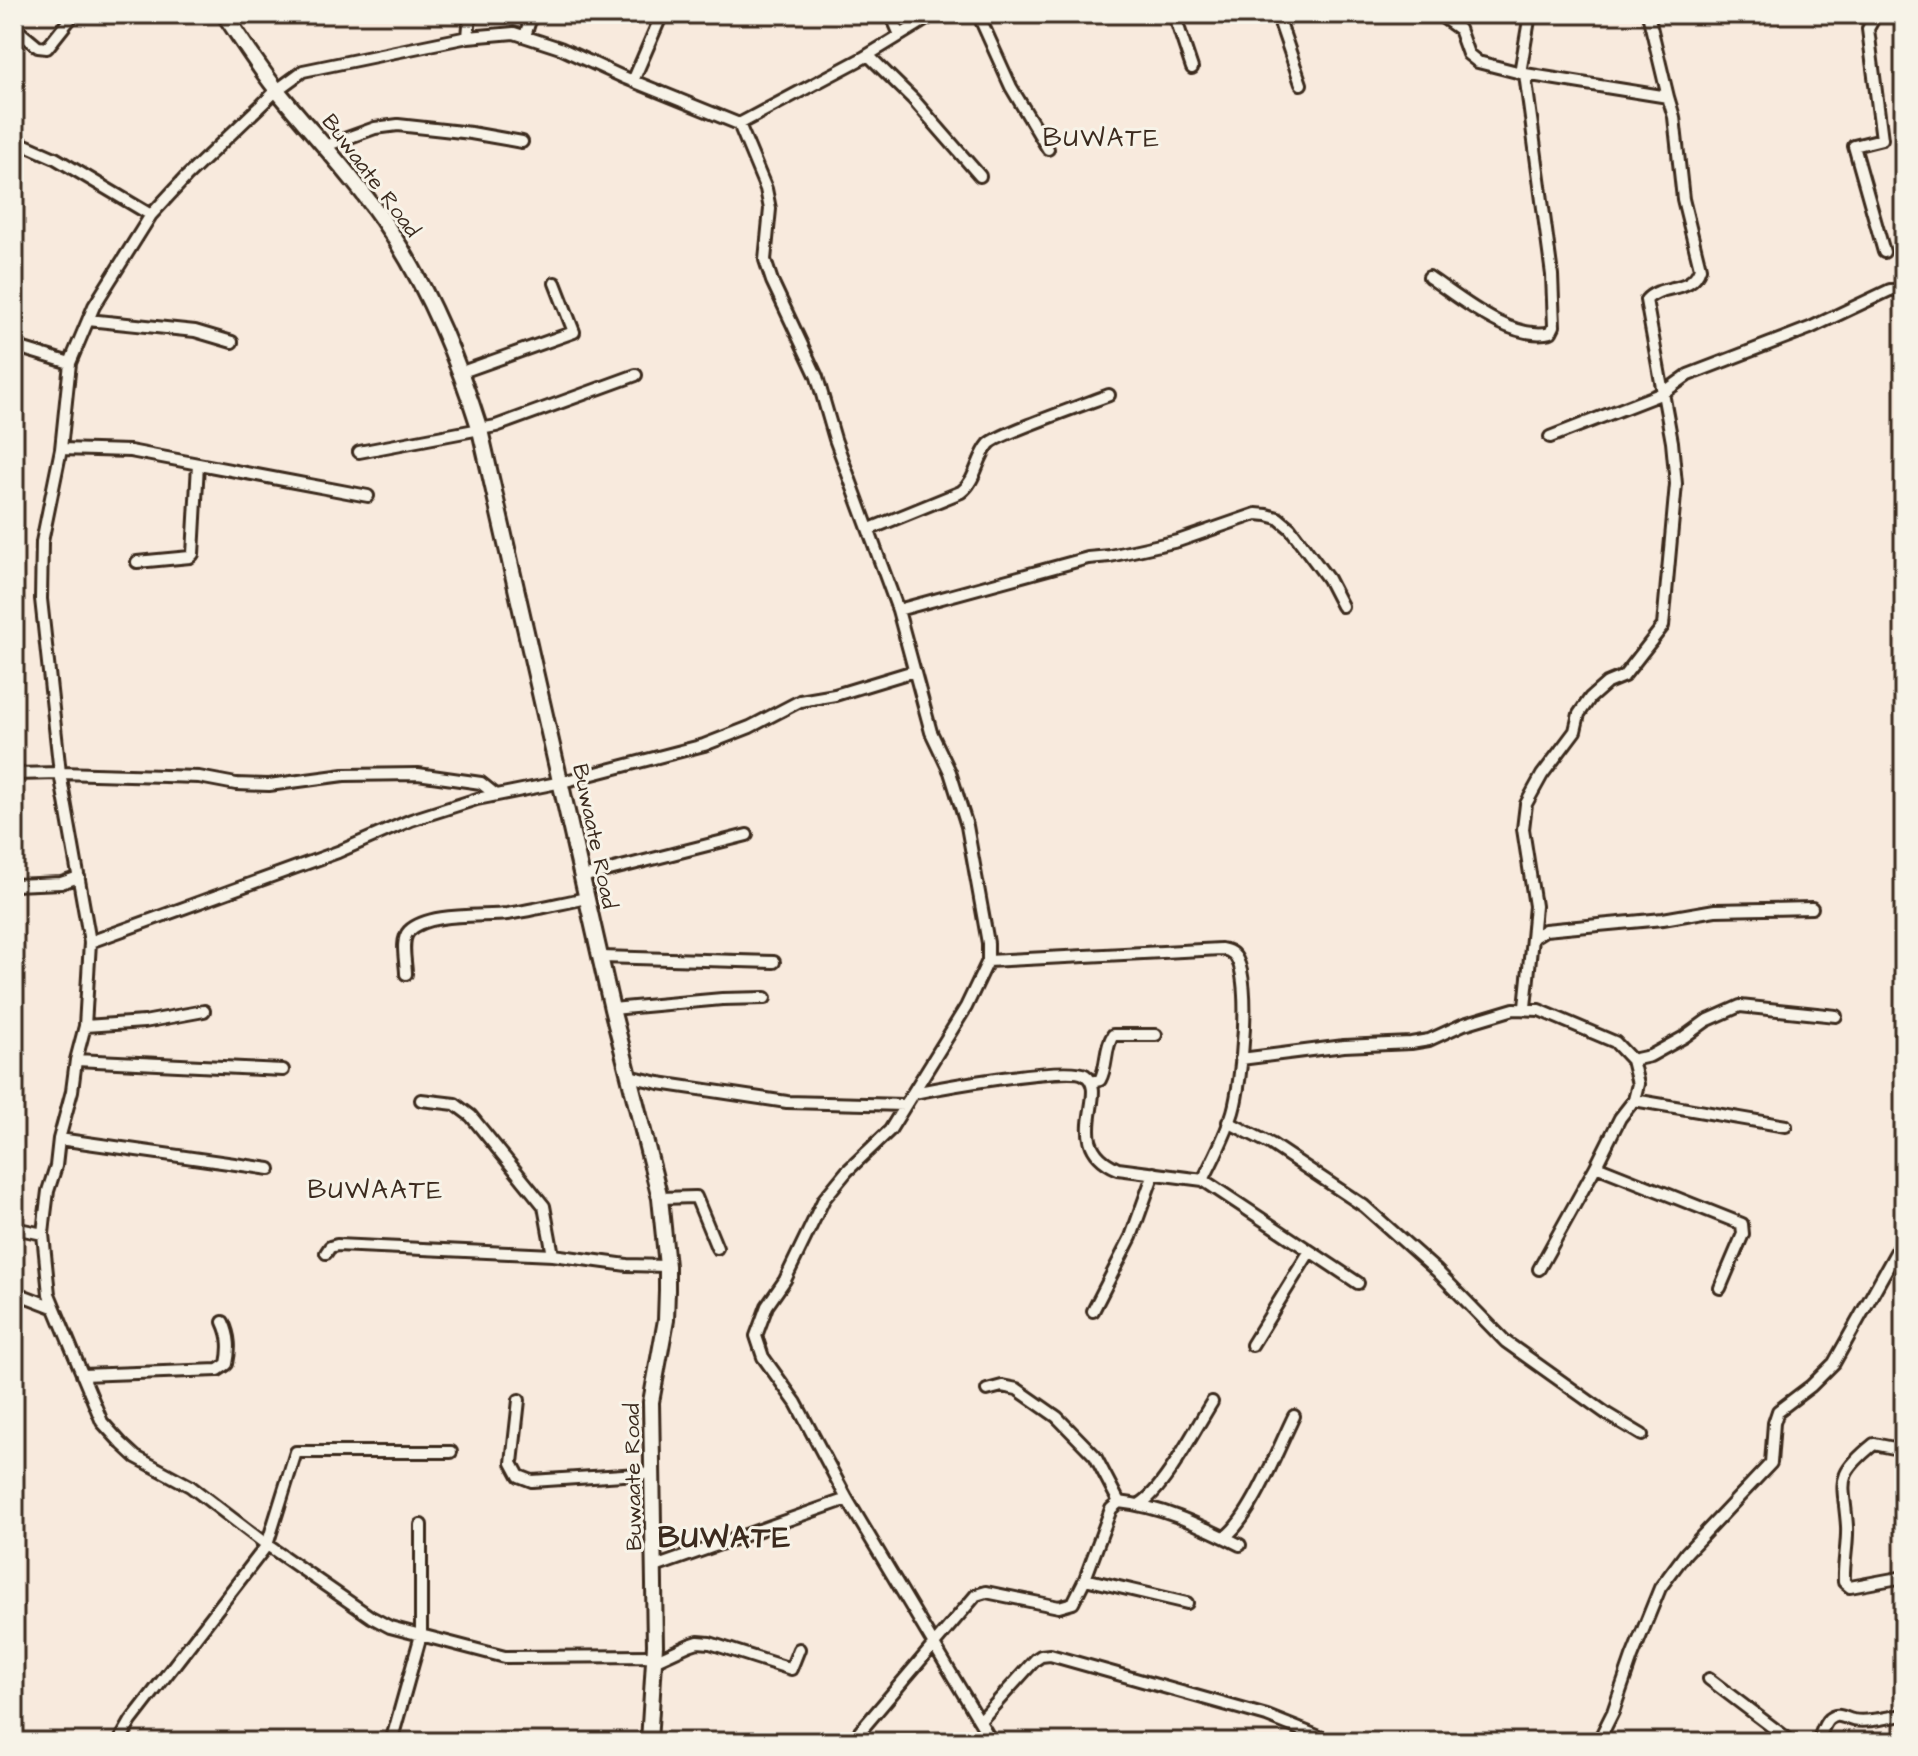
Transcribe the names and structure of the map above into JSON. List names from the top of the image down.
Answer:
{
  "streets": {
    "street": ["Buwaate Road"]
  },
  "districts": ["BUWATE", "BUWAATE", "BUWATE"]
}
